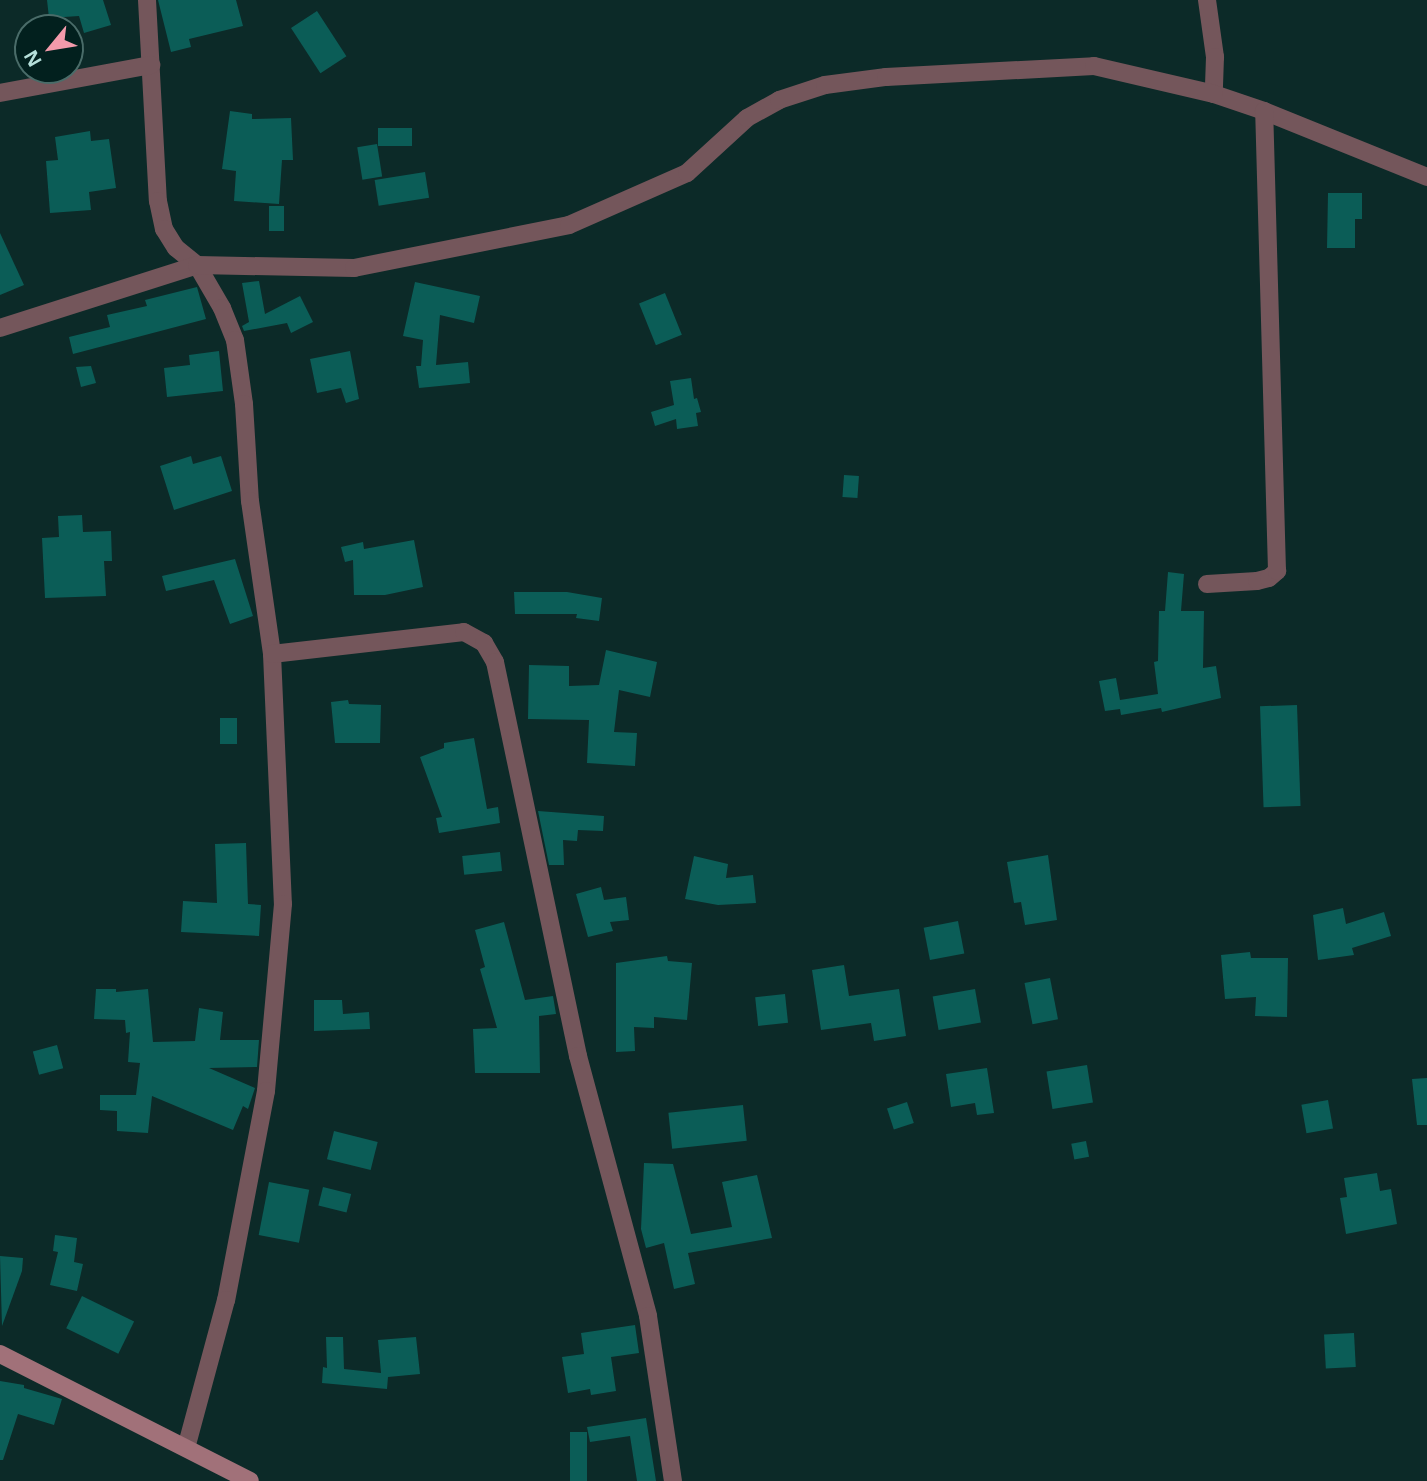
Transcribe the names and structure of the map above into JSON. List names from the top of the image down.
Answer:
{
  "north": "bottom left"
}
